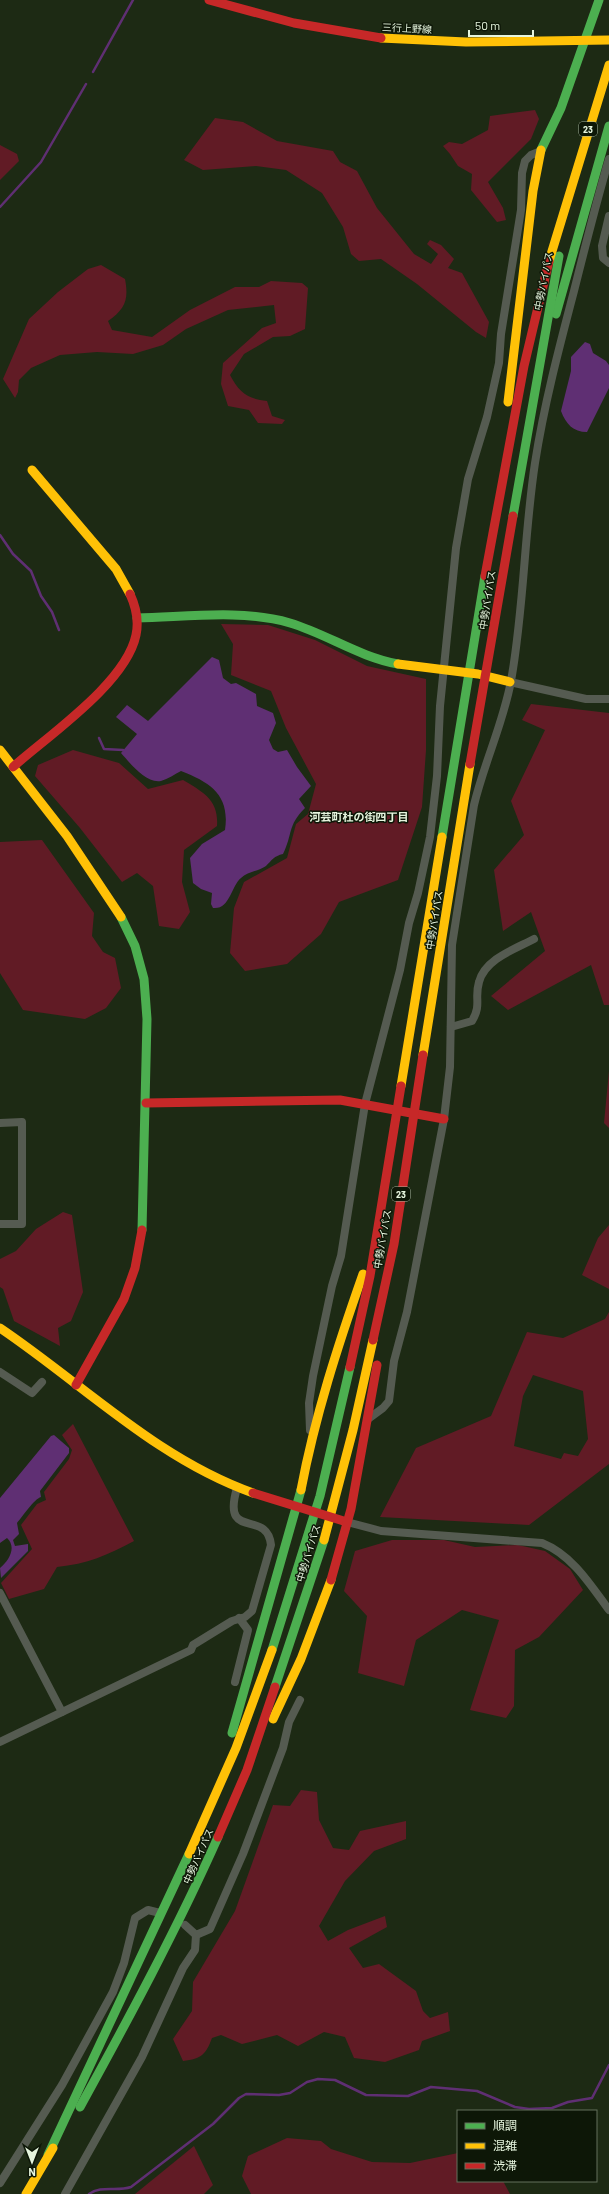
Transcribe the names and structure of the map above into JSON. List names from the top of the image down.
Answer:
{
  "streets": {
    "main road": ["三行上野線", "23", "中勢バイパス"]
  },
  "districts": ["河芸町杜の街四丁目"],
  "legend": ["順調", "混雑", "渋滞"],
  "scale_bar": "50 m",
  "north": "bottom"
}
